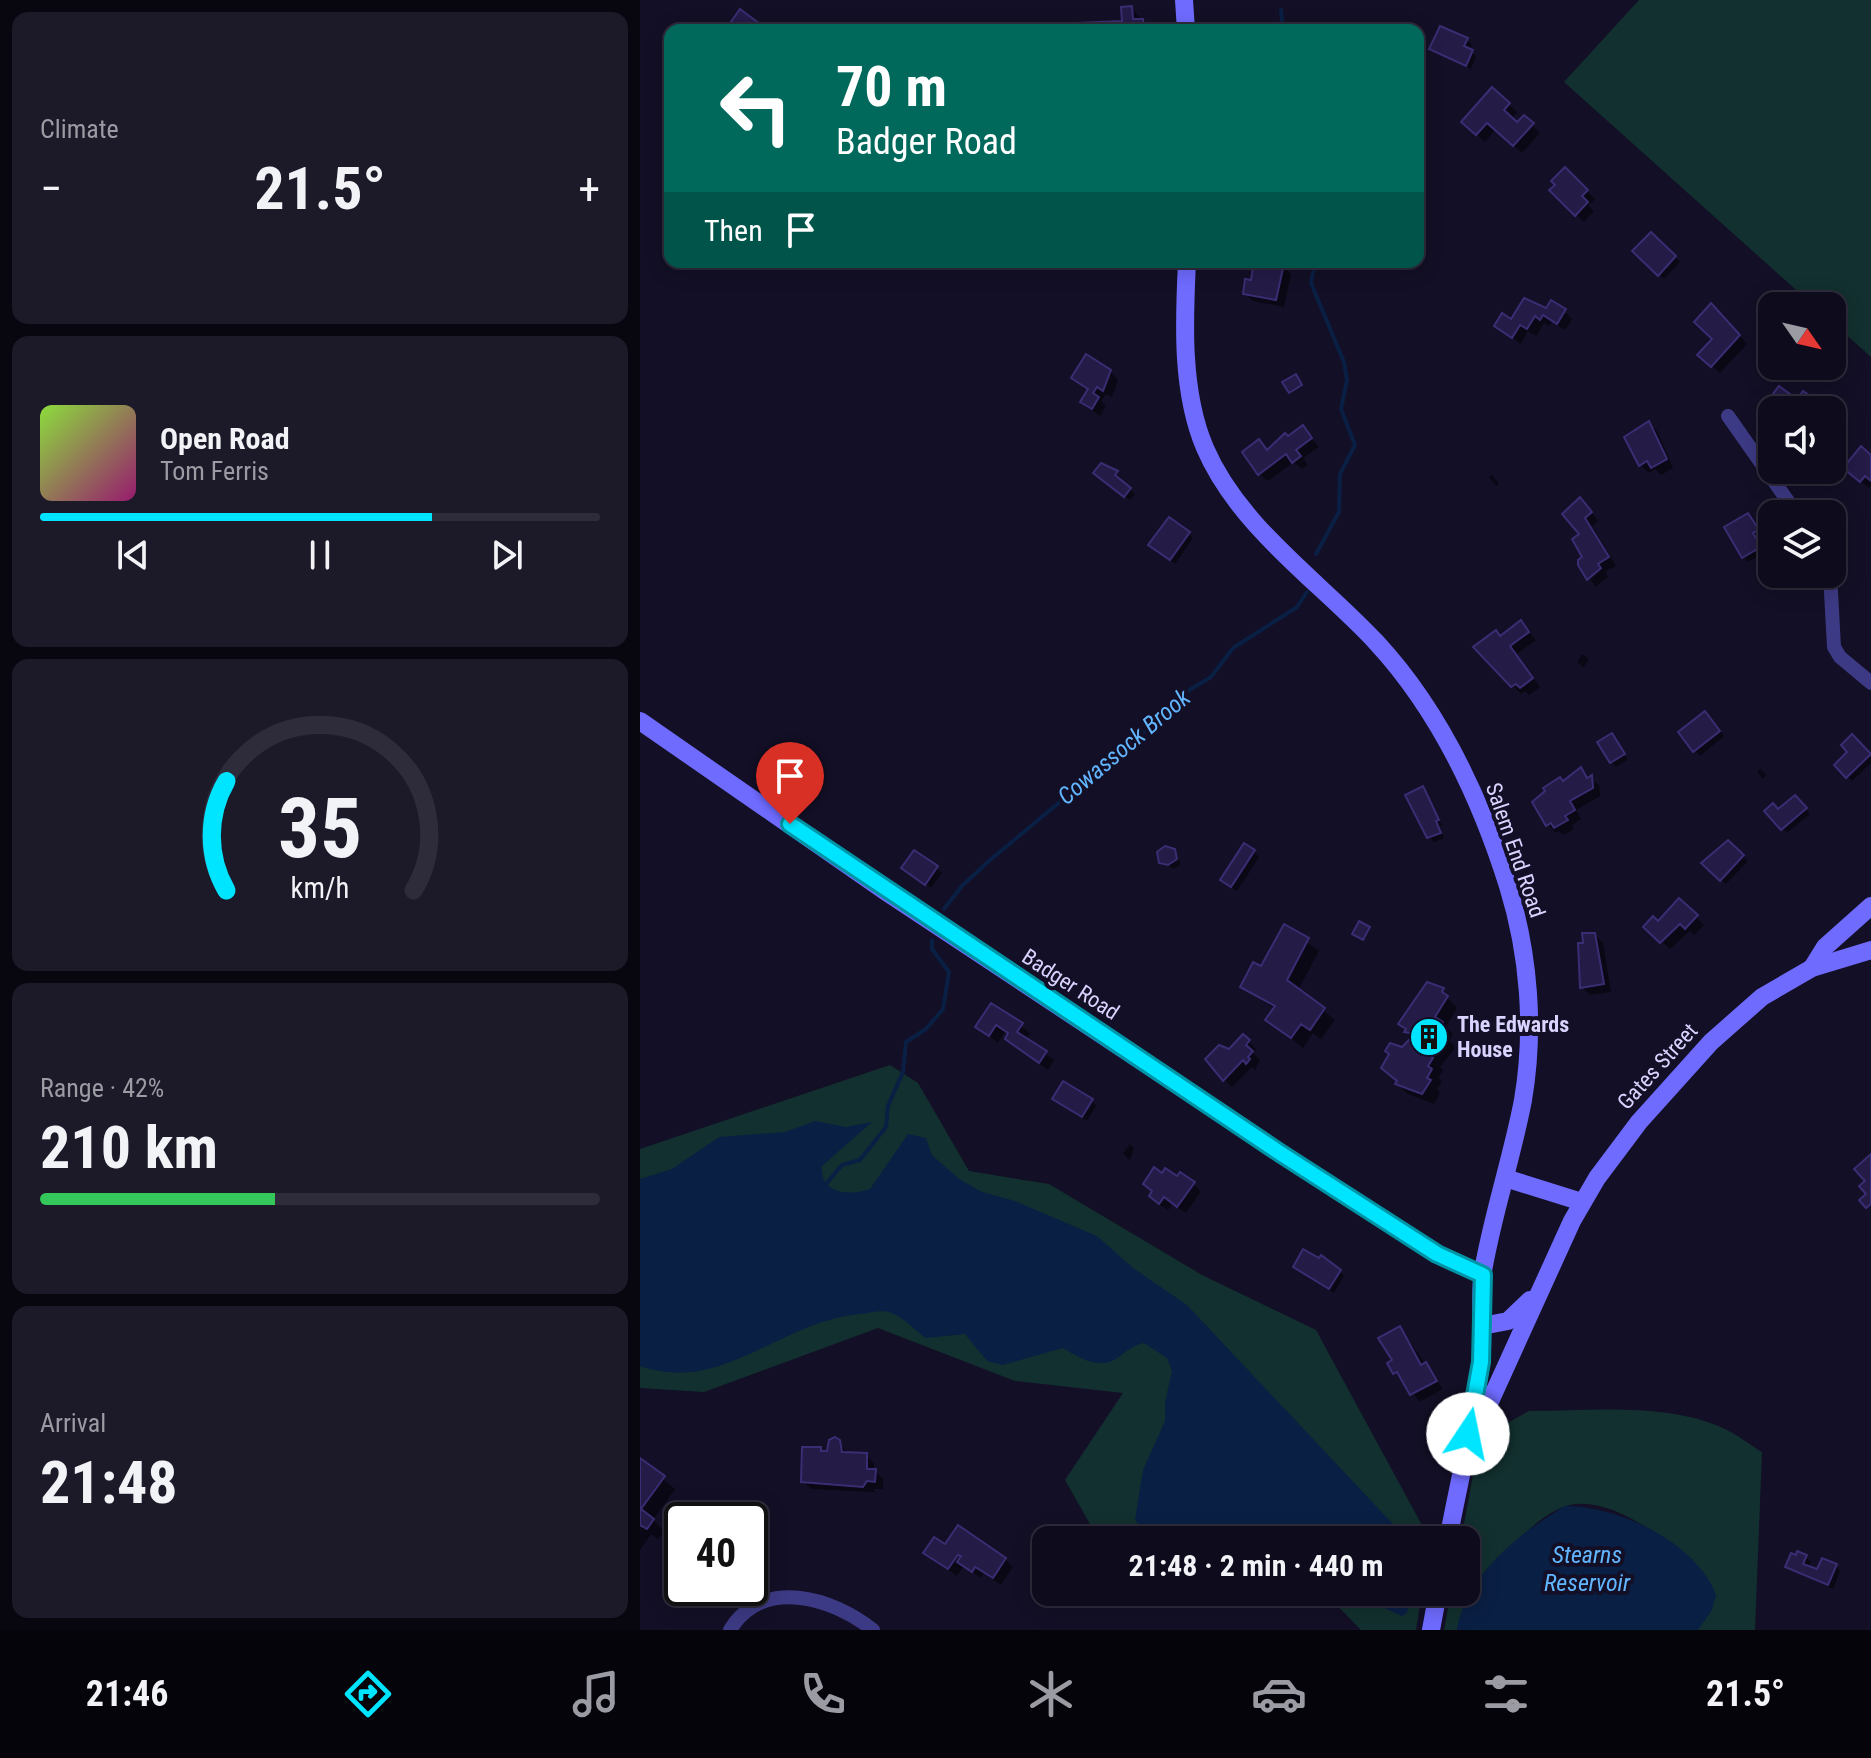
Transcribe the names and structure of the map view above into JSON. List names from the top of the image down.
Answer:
{
  "streets": {
    "street": ["Salem End Road", "Badger Road", "Gates Street"]
  },
  "crossings": [
    ["Salem End Road", "Badger Road"],
    ["Salem End Road", "Gates Street"]
  ],
  "water": ["Cowassock Brook", "Stearns Reservoir"],
  "places": {
    "building": ["The Edwards House"]
  },
  "north": "bottom right",
  "page": {
    "tile": [
      "Climate",
      ["Range · 42%", "210 km"],
      ["Arrival", "21:48"]
    ],
    "turn": ["70 m", "Badger Road"],
    "heat": ["−", "21.5°", "+"],
    "then": "Then",
    "song": ["Open Road", "Tom Ferris"],
    "limit": "40",
    "trip": "21:48 · 2 min · 440 m",
    "tabs": ["21:46", "21.5°"],
    "gauge": ["35", "km/h"]
  }
}
